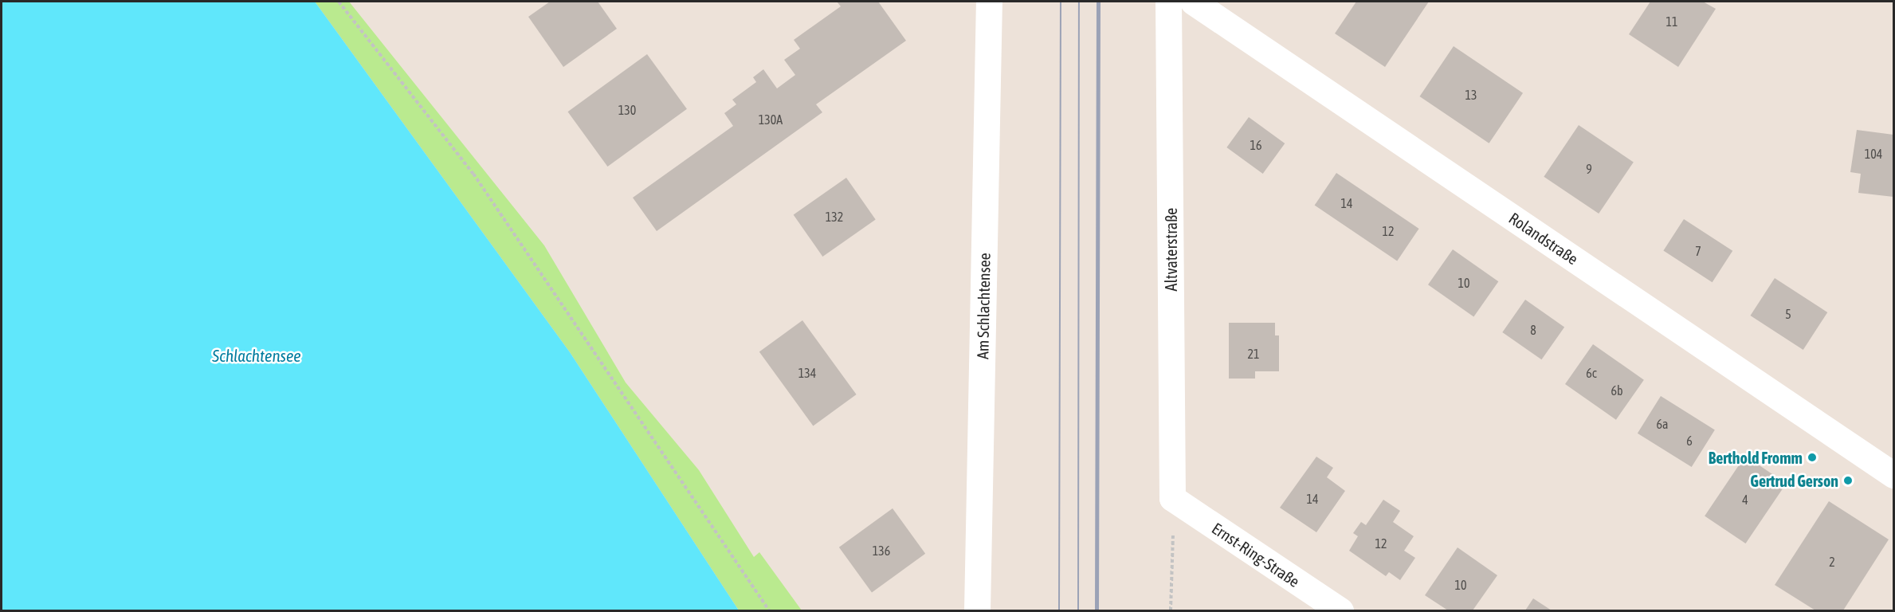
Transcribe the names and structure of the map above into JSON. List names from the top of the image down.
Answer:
{
  "streets": {
    "street": [
      "Rolandstraße",
      "Altvaterstraße",
      "Am Schlachtensee",
      "Ernst-Ring-Straße"
    ]
  },
  "crossings": [
    ["Altvaterstraße", "Ernst-Ring-Straße"]
  ],
  "water": ["Schlachtensee"],
  "places": ["Berthold Fromm", "Gertrud Gerson"],
  "house_numbers": [
    "11",
    "13",
    "130",
    "130A",
    "16",
    "104",
    "9",
    "14",
    "132",
    "12",
    "7",
    "10",
    "5",
    "8",
    "21",
    "134",
    "6c",
    "6b",
    "6a",
    "6",
    "14",
    "4",
    "12",
    "136",
    "2",
    "10"
  ]
}
